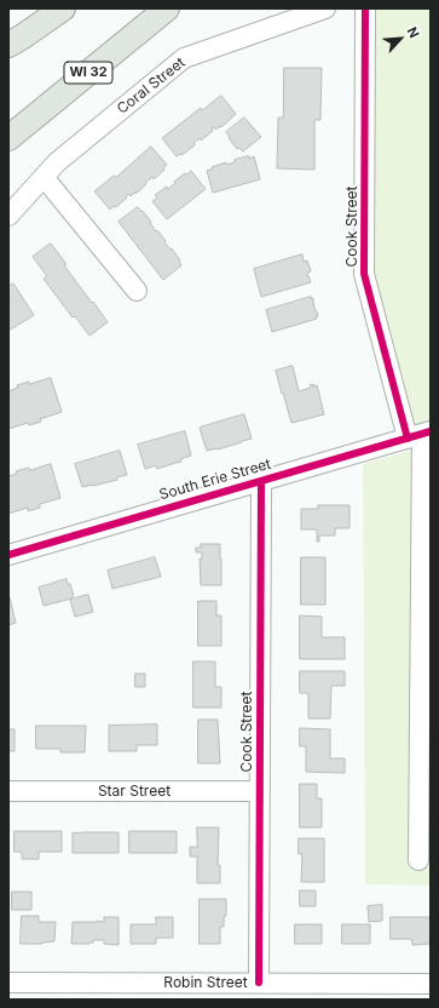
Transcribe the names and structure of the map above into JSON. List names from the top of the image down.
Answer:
{
  "streets": {
    "main road": ["WI 32"],
    "street": [
      "Coral Street",
      "Cook Street",
      "South Erie Street",
      "Star Street",
      "Robin Street"
    ]
  },
  "crossings": [
    ["Cook Street", "South Erie Street"],
    ["Cook Street", "Star Street"],
    ["Cook Street", "Robin Street"]
  ],
  "north": "top right"
}
